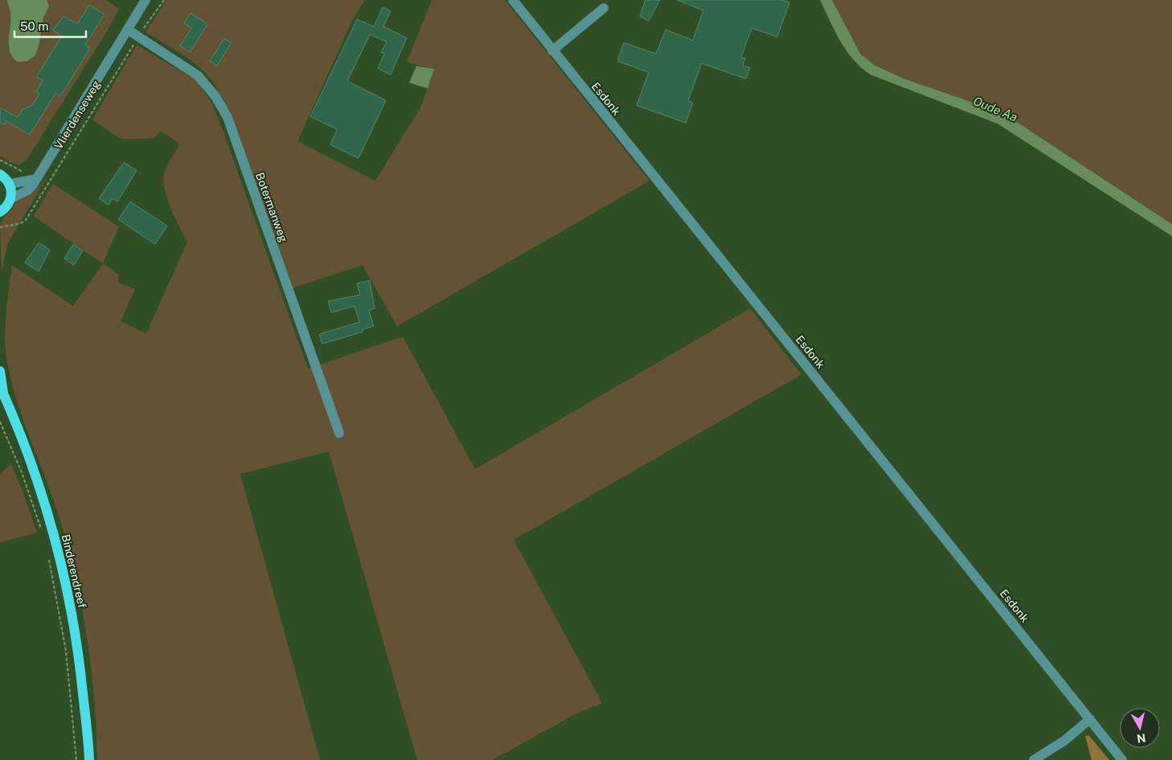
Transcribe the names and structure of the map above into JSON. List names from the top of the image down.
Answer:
{
  "streets": {
    "main road": ["Binderendreef"],
    "street": ["Esdonk", "Vlierdenseweg", "Botermanweg"]
  },
  "crossings": [
    ["Vlierdenseweg", "Botermanweg"]
  ],
  "water": ["Oude Aa"],
  "scale_bar": "50 m",
  "north": "bottom"
}
